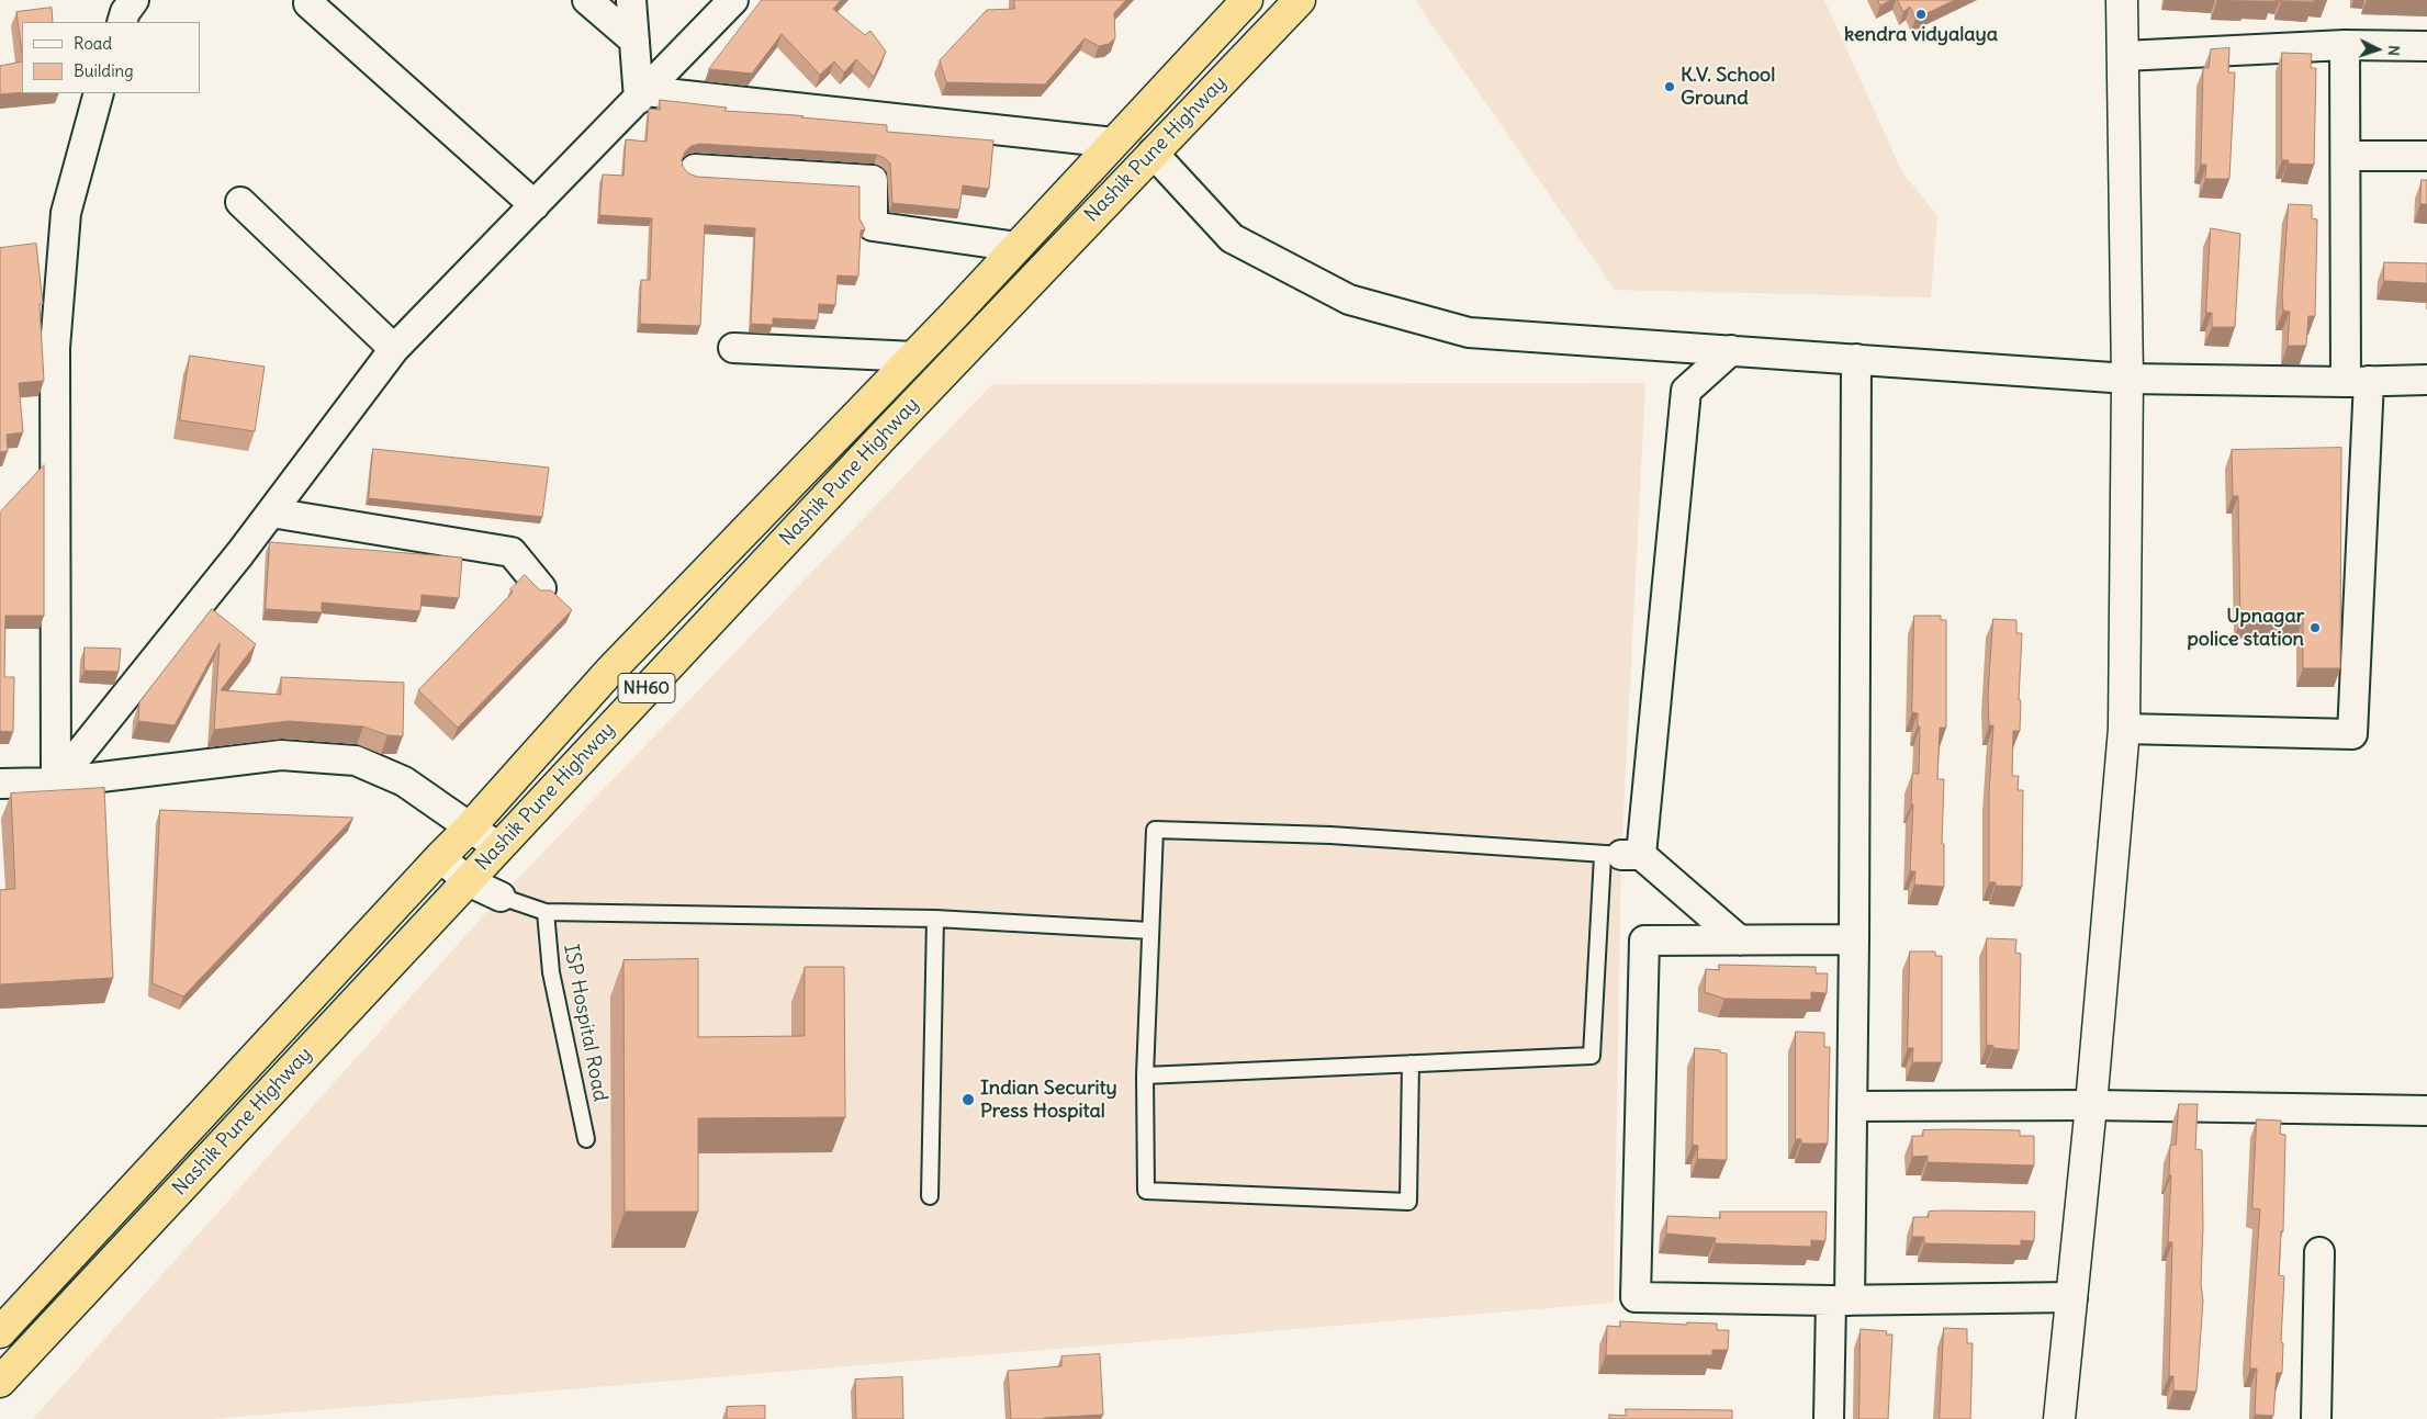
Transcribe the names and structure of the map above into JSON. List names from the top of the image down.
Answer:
{
  "streets": {
    "highway": ["Nashik Pune Highway", "NH60"],
    "lane": ["ISP Hospital Road"]
  },
  "places": [
    "kendra vidyalaya",
    "K.V. School Ground",
    "Upnagar police station",
    "Indian Security Press Hospital"
  ],
  "legend": ["Road", "Building"],
  "north": "right"
}
